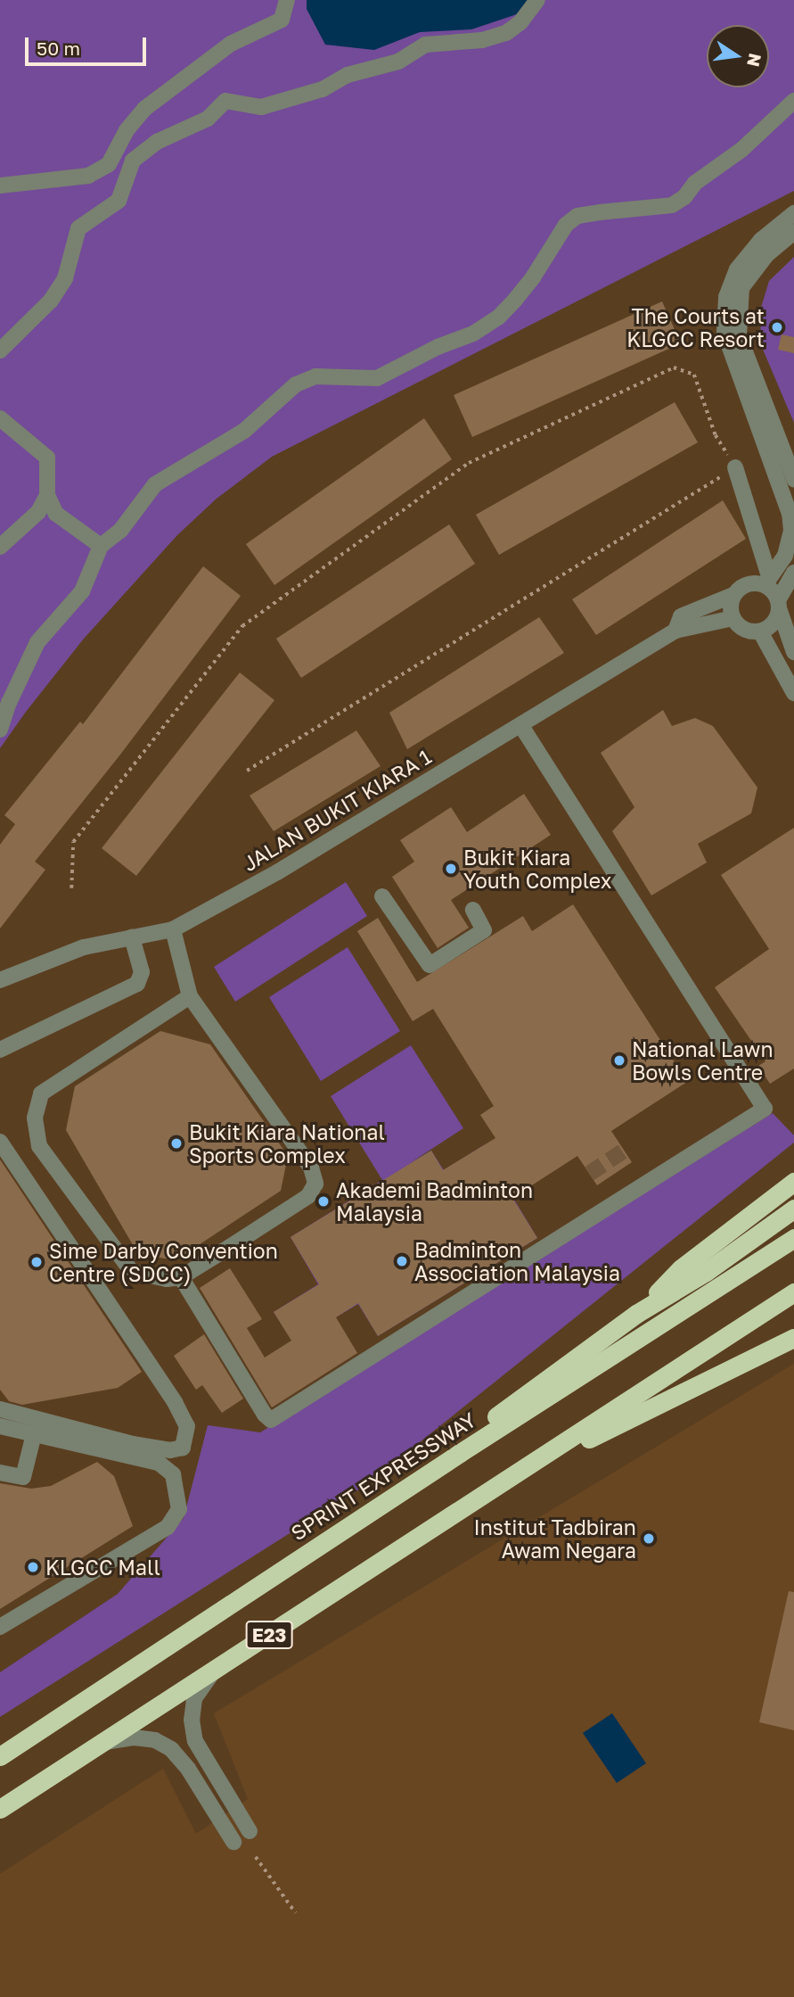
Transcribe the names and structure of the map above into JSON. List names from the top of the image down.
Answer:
{
  "streets": {
    "highway": ["SPRINT EXPRESSWAY", "E23"],
    "street": ["JALAN BUKIT KIARA 1"]
  },
  "places": [
    "The Courts at KLGCC Resort",
    "Bukit Kiara Youth Complex",
    "National Lawn Bowls Centre",
    "Bukit Kiara National Sports Complex",
    "Akademi Badminton Malaysia",
    "Badminton Association Malaysia",
    "Sime Darby Convention Centre (SDCC)",
    "Institut Tadbiran Awam Negara",
    "KLGCC Mall"
  ],
  "scale_bar": "50 m",
  "north": "right"
}
